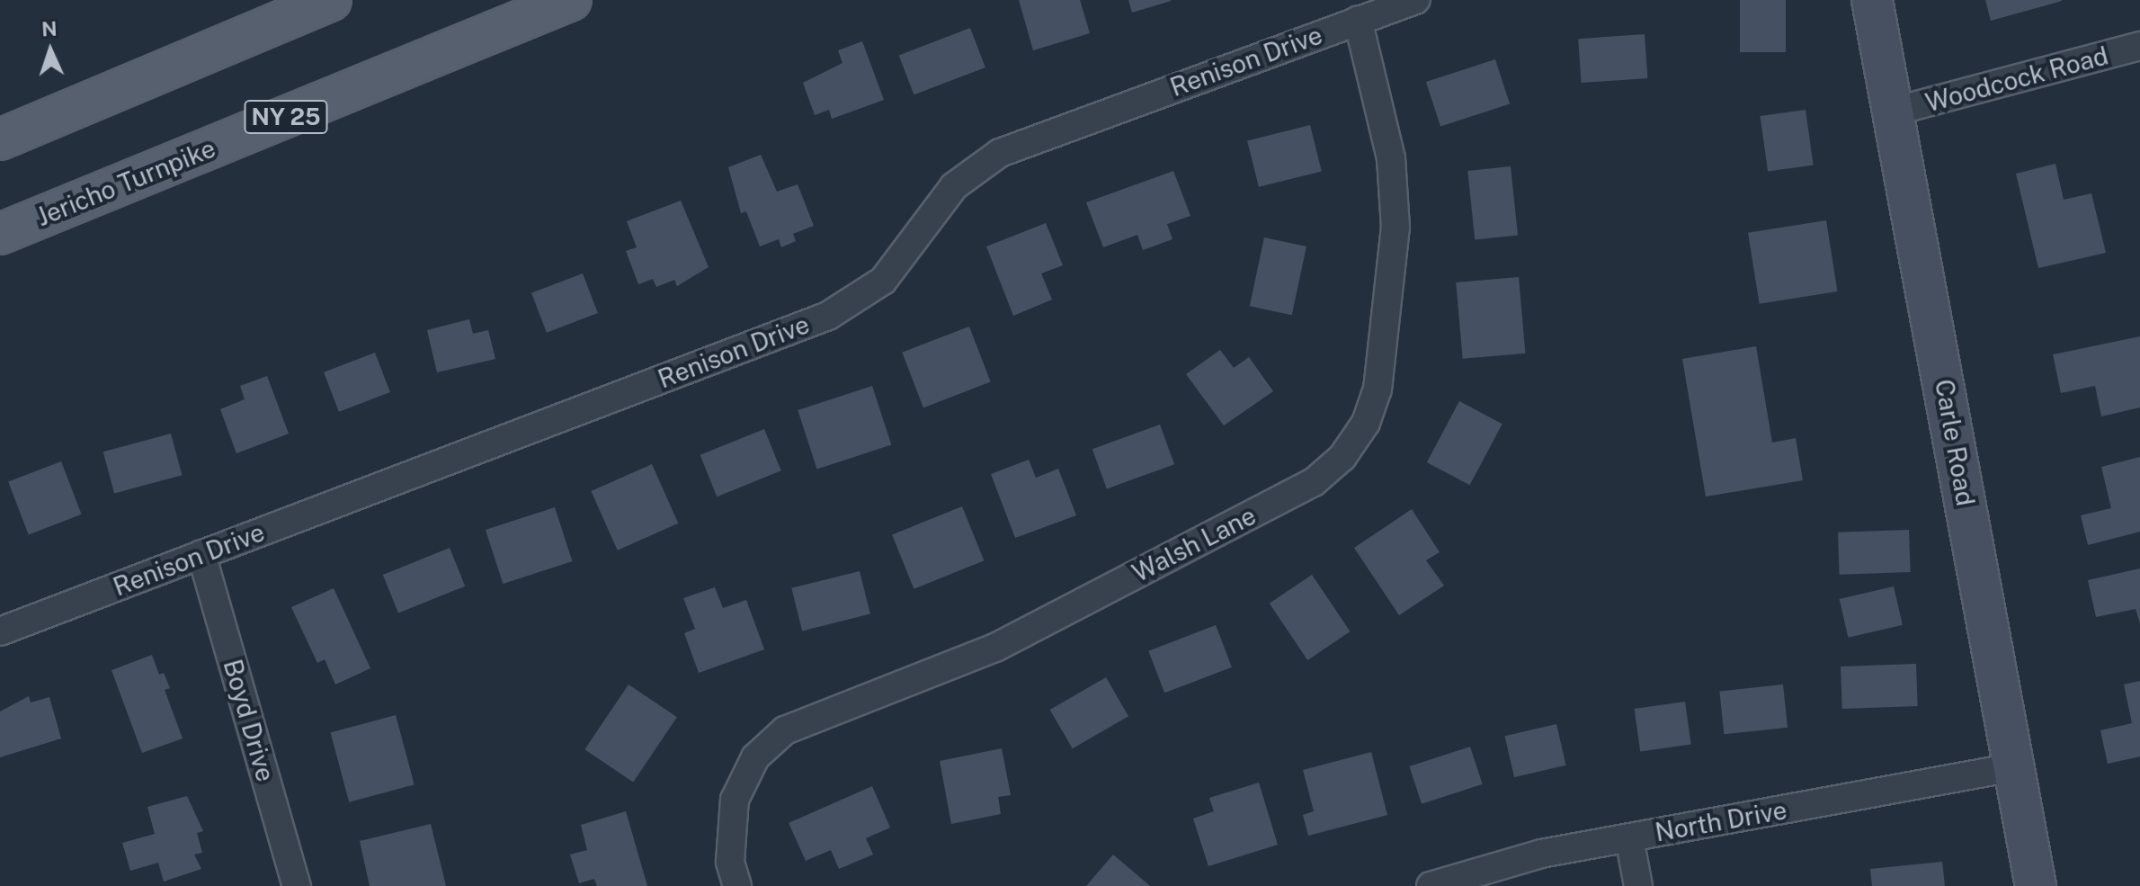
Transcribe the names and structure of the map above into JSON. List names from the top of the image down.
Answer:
{
  "streets": {
    "main road": ["NY 25", "Jericho Turnpike"],
    "street": [
      "Renison Drive",
      "Woodcock Road",
      "Carle Road",
      "Walsh Lane",
      "Boyd Drive",
      "North Drive"
    ]
  },
  "crossings": [
    ["Renison Drive", "Walsh Lane"],
    ["Renison Drive", "Boyd Drive"],
    ["Woodcock Road", "Carle Road"],
    ["Carle Road", "North Drive"]
  ],
  "north": "top"
}
